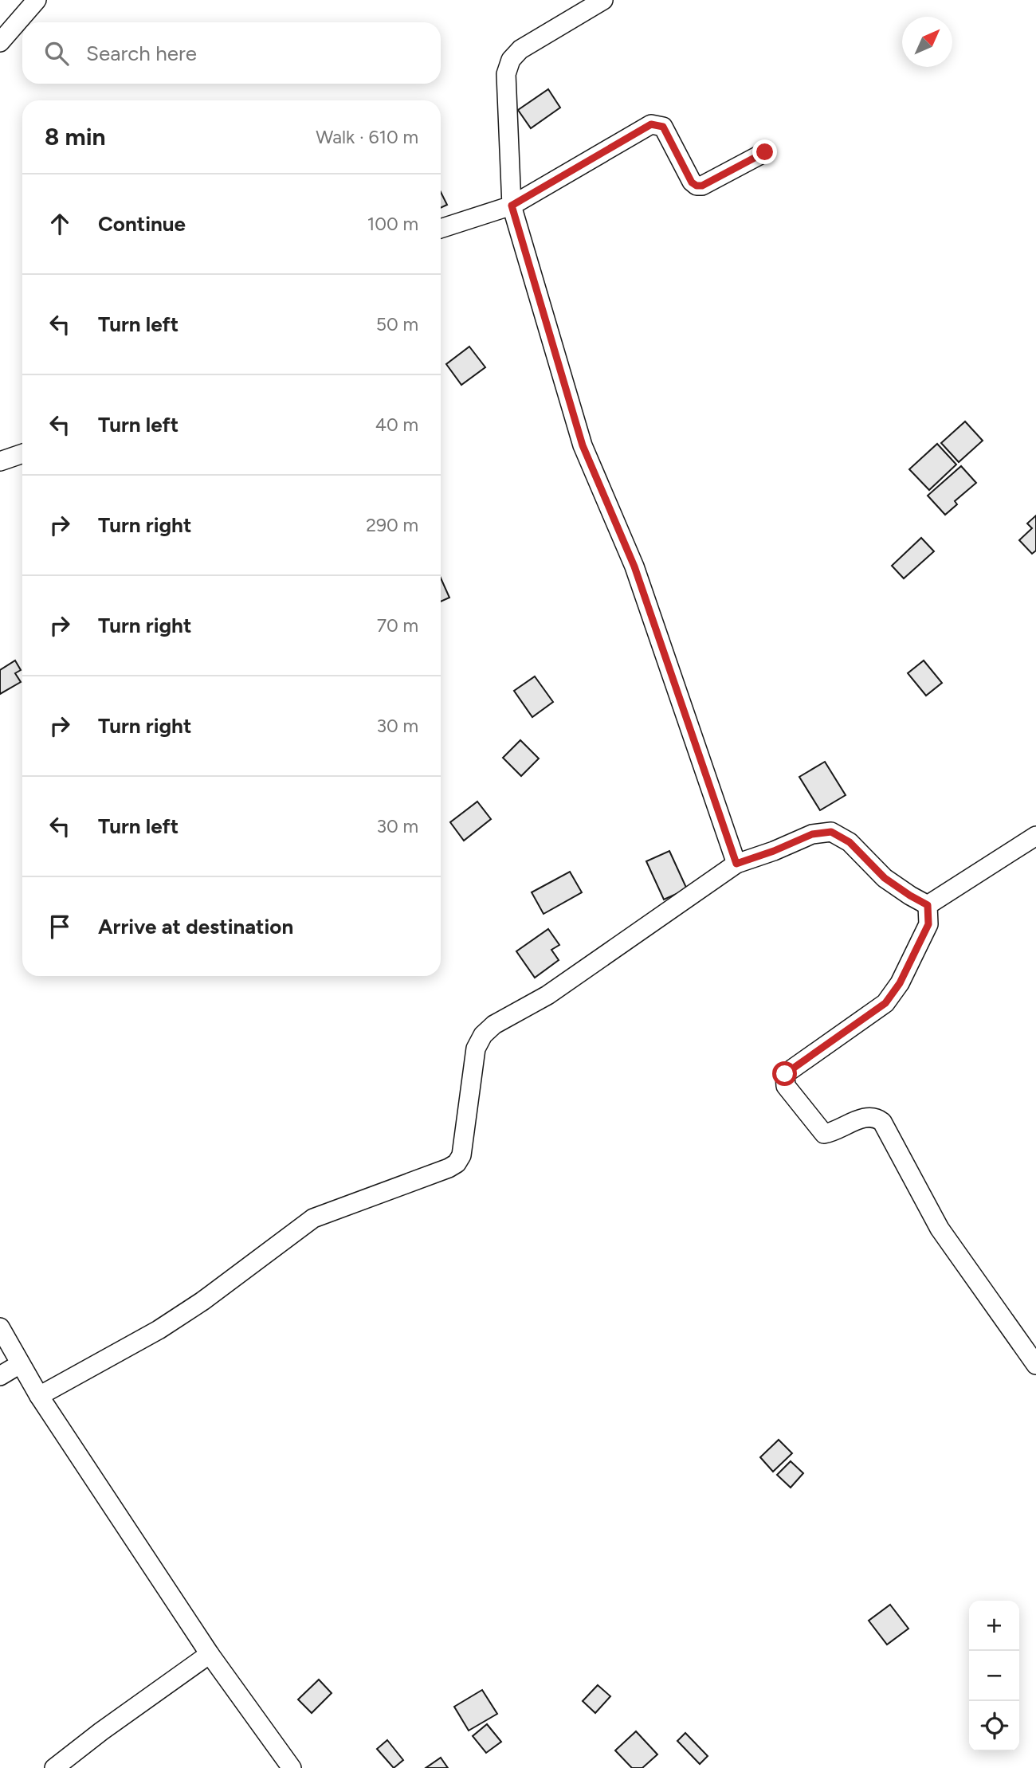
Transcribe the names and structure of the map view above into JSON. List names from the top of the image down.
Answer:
{
  "north": "top right",
  "page": {
    "search": "Search here",
    "heading": ["8 min", "Walk · 610 m"],
    "list": [
      ["Continue", "100 m"],
      ["Turn left", "50 m"],
      ["Turn left", "40 m"],
      ["Turn right", "290 m"],
      ["Turn right", "70 m"],
      ["Turn right", "30 m"],
      ["Turn left", "30 m"],
      "Arrive at destination"
    ],
    "map_buttons": ["+", "−"]
  }
}
